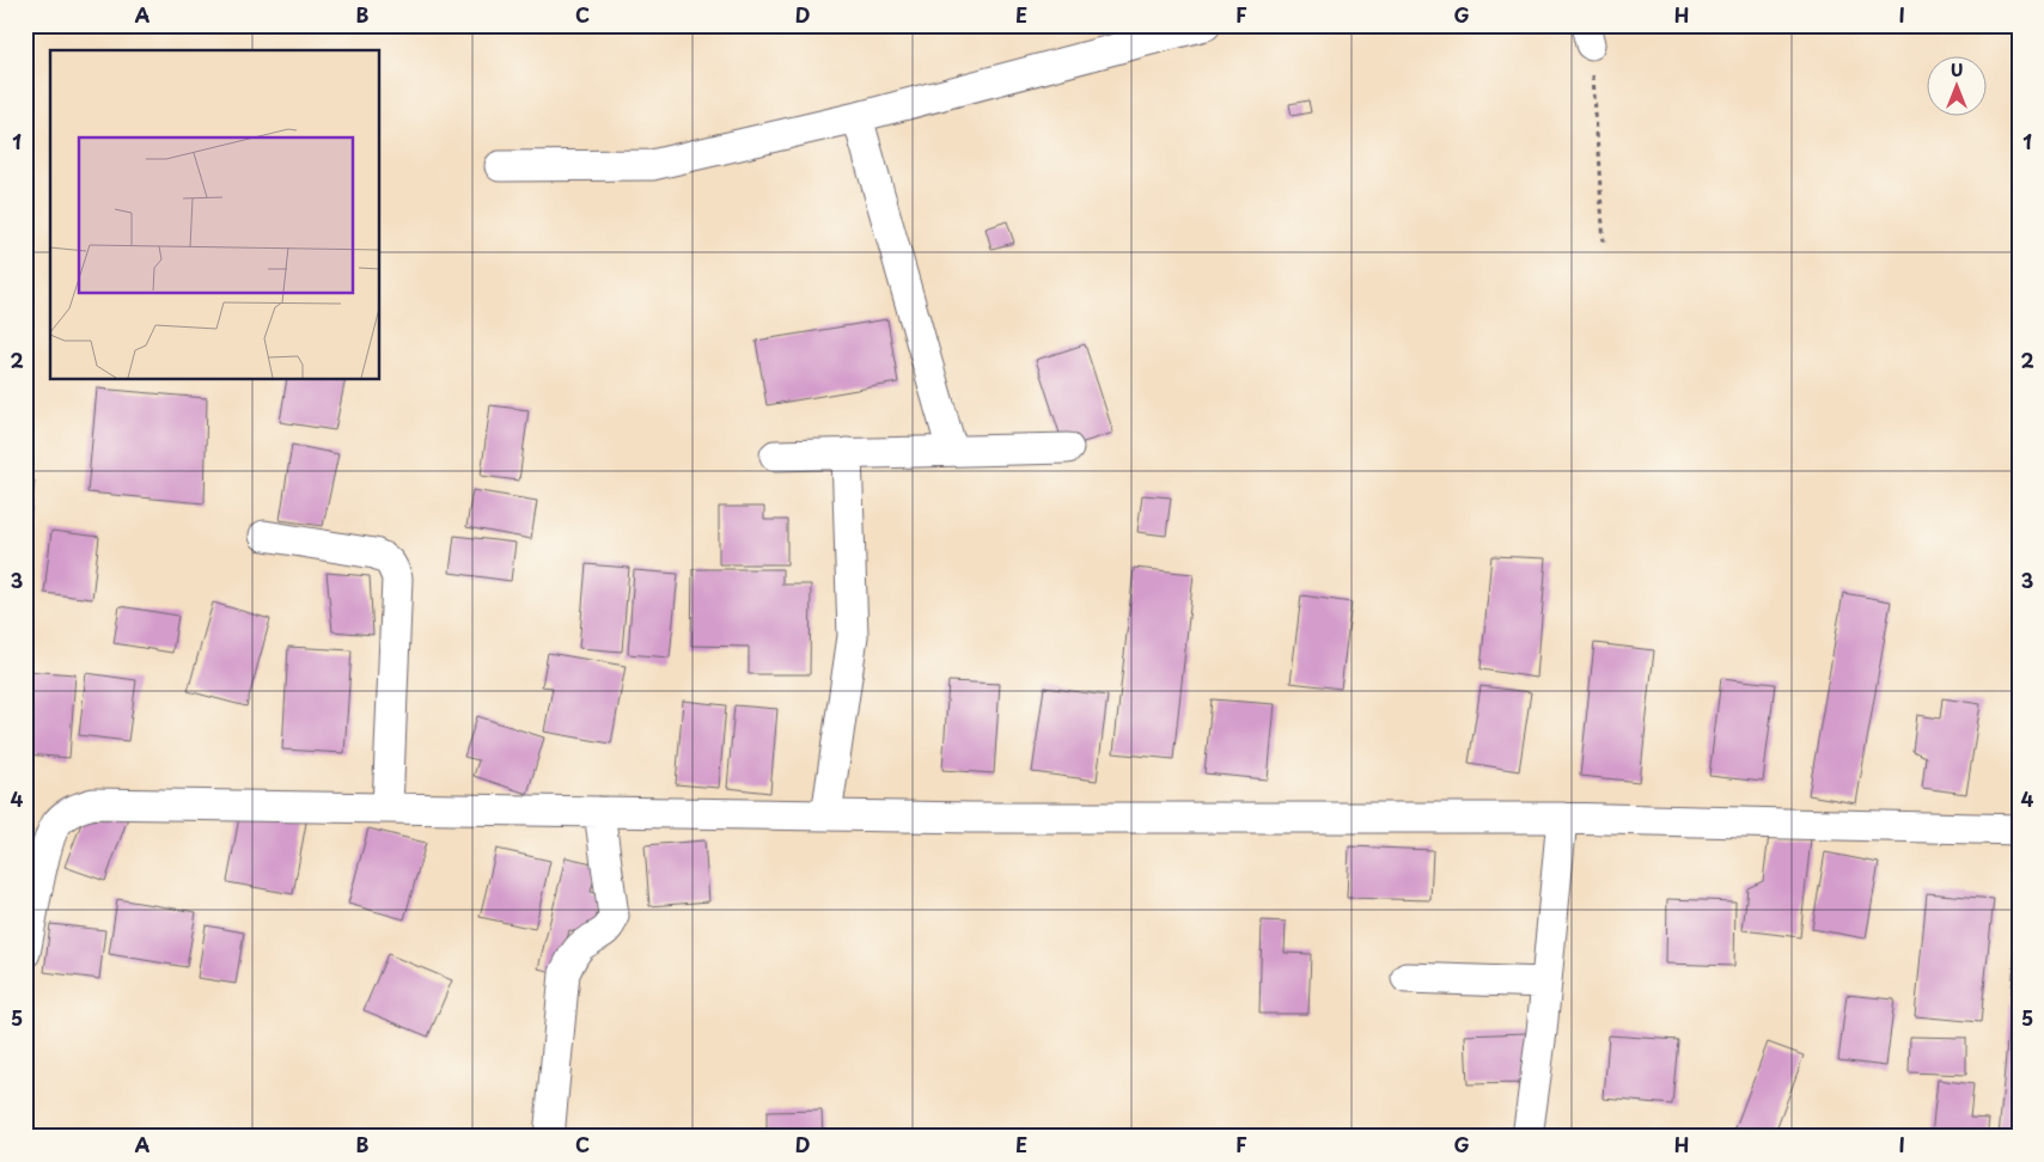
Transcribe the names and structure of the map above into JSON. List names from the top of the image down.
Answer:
{
  "north": "top",
  "grid": {
    "columns": [
      "A",
      "B",
      "C",
      "D",
      "E",
      "F",
      "G",
      "H",
      "I"
    ],
    "rows": [
      "1",
      "2",
      "3",
      "4",
      "5"
    ]
  }
}
